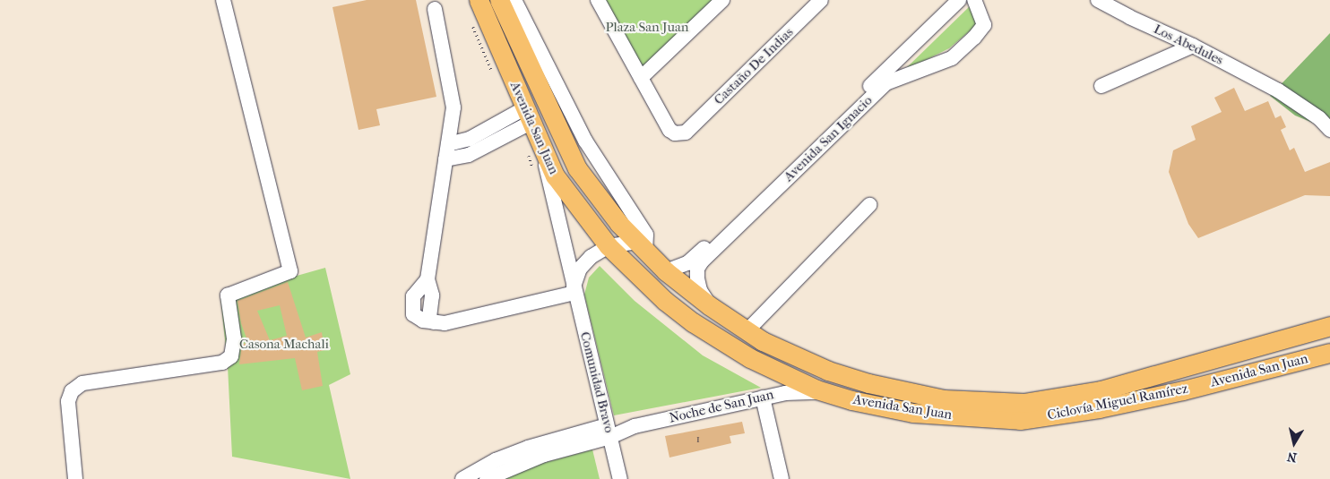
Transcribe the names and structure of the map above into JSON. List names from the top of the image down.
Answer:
{
  "streets": {
    "main road": ["Avenida San Juan"],
    "street": [
      "Los Abedules",
      "Castaño De Indias",
      "Avenida San Ignacio",
      "Comunidad Bravo",
      "Noche de San Juan"
    ]
  },
  "crossings": [
    ["Avenida San Juan", "Avenida San Ignacio"],
    ["Avenida San Juan", "Comunidad Bravo"],
    ["Avenida San Juan", "Noche de San Juan"],
    ["Comunidad Bravo", "Noche de San Juan"]
  ],
  "parks": ["Plaza San Juan", "Casona Machali"],
  "house_numbers": ["1"],
  "north": "bottom"
}
